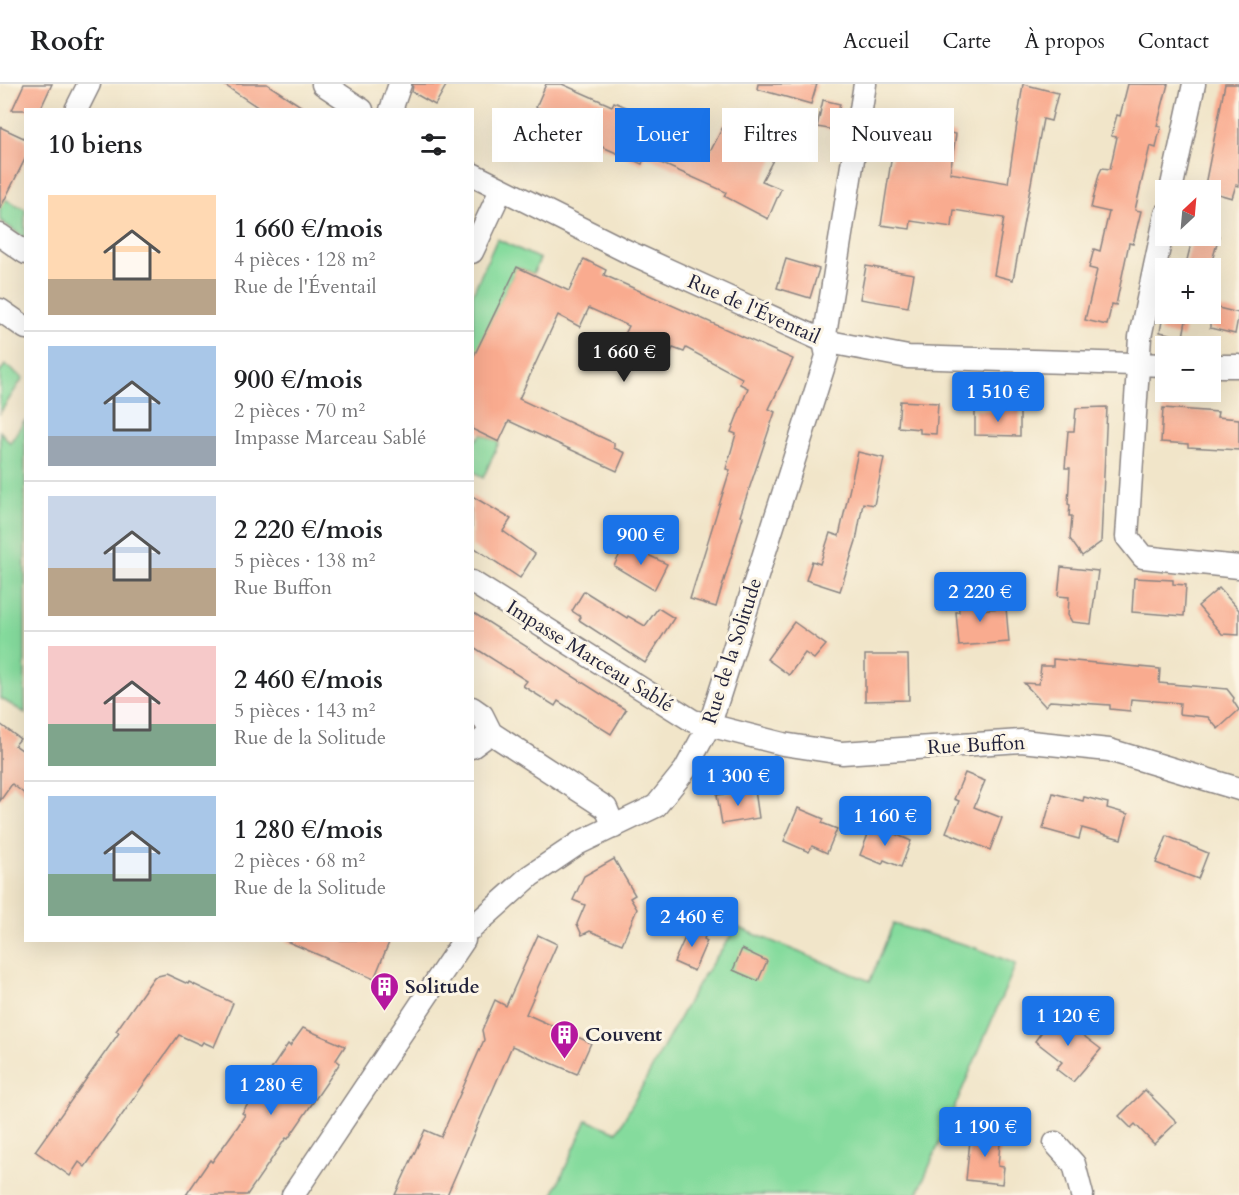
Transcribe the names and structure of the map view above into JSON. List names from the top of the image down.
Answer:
{
  "streets": {
    "street": [
      "Rue de l'Éventail",
      "Rue de la Solitude",
      "Impasse Marceau Sablé",
      "Rue Buffon"
    ]
  },
  "crossings": [
    ["Rue de l'Éventail", "Rue de la Solitude"],
    ["Rue de la Solitude", "Impasse Marceau Sablé"],
    ["Rue de la Solitude", "Rue Buffon"],
    ["Impasse Marceau Sablé", "Rue Buffon"]
  ],
  "places": {
    "building": ["Solitude", "Couvent"]
  },
  "north": "top right",
  "page": {
    "header": "Roofr",
    "nav": [
      "Accueil",
      "Carte",
      "À propos",
      "Contact"
    ],
    "chip": [
      "Acheter",
      "Louer",
      "Filtres",
      "Nouveau"
    ],
    "heading": "10 biens",
    "map_buttons": ["+", "−"],
    "list": [
      {
        "name": "1 660 €/mois",
        "note": "4 pièces · 128 m² · Rue de l'Éventail"
      },
      {
        "name": "900 €/mois",
        "note": "2 pièces · 70 m² · Impasse Marceau Sablé"
      },
      {
        "name": "2 220 €/mois",
        "note": "5 pièces · 138 m² · Rue Buffon"
      },
      {
        "name": "2 460 €/mois",
        "note": "5 pièces · 143 m² · Rue de la Solitude"
      },
      {
        "name": "1 280 €/mois",
        "note": "2 pièces · 68 m² · Rue de la Solitude"
      }
    ],
    "price": [
      "1 660 €",
      "1 510 €",
      "900 €",
      "2 220 €",
      "1 300 €",
      "1 160 €",
      "2 460 €",
      "1 120 €",
      "1 280 €",
      "1 190 €"
    ]
  }
}
